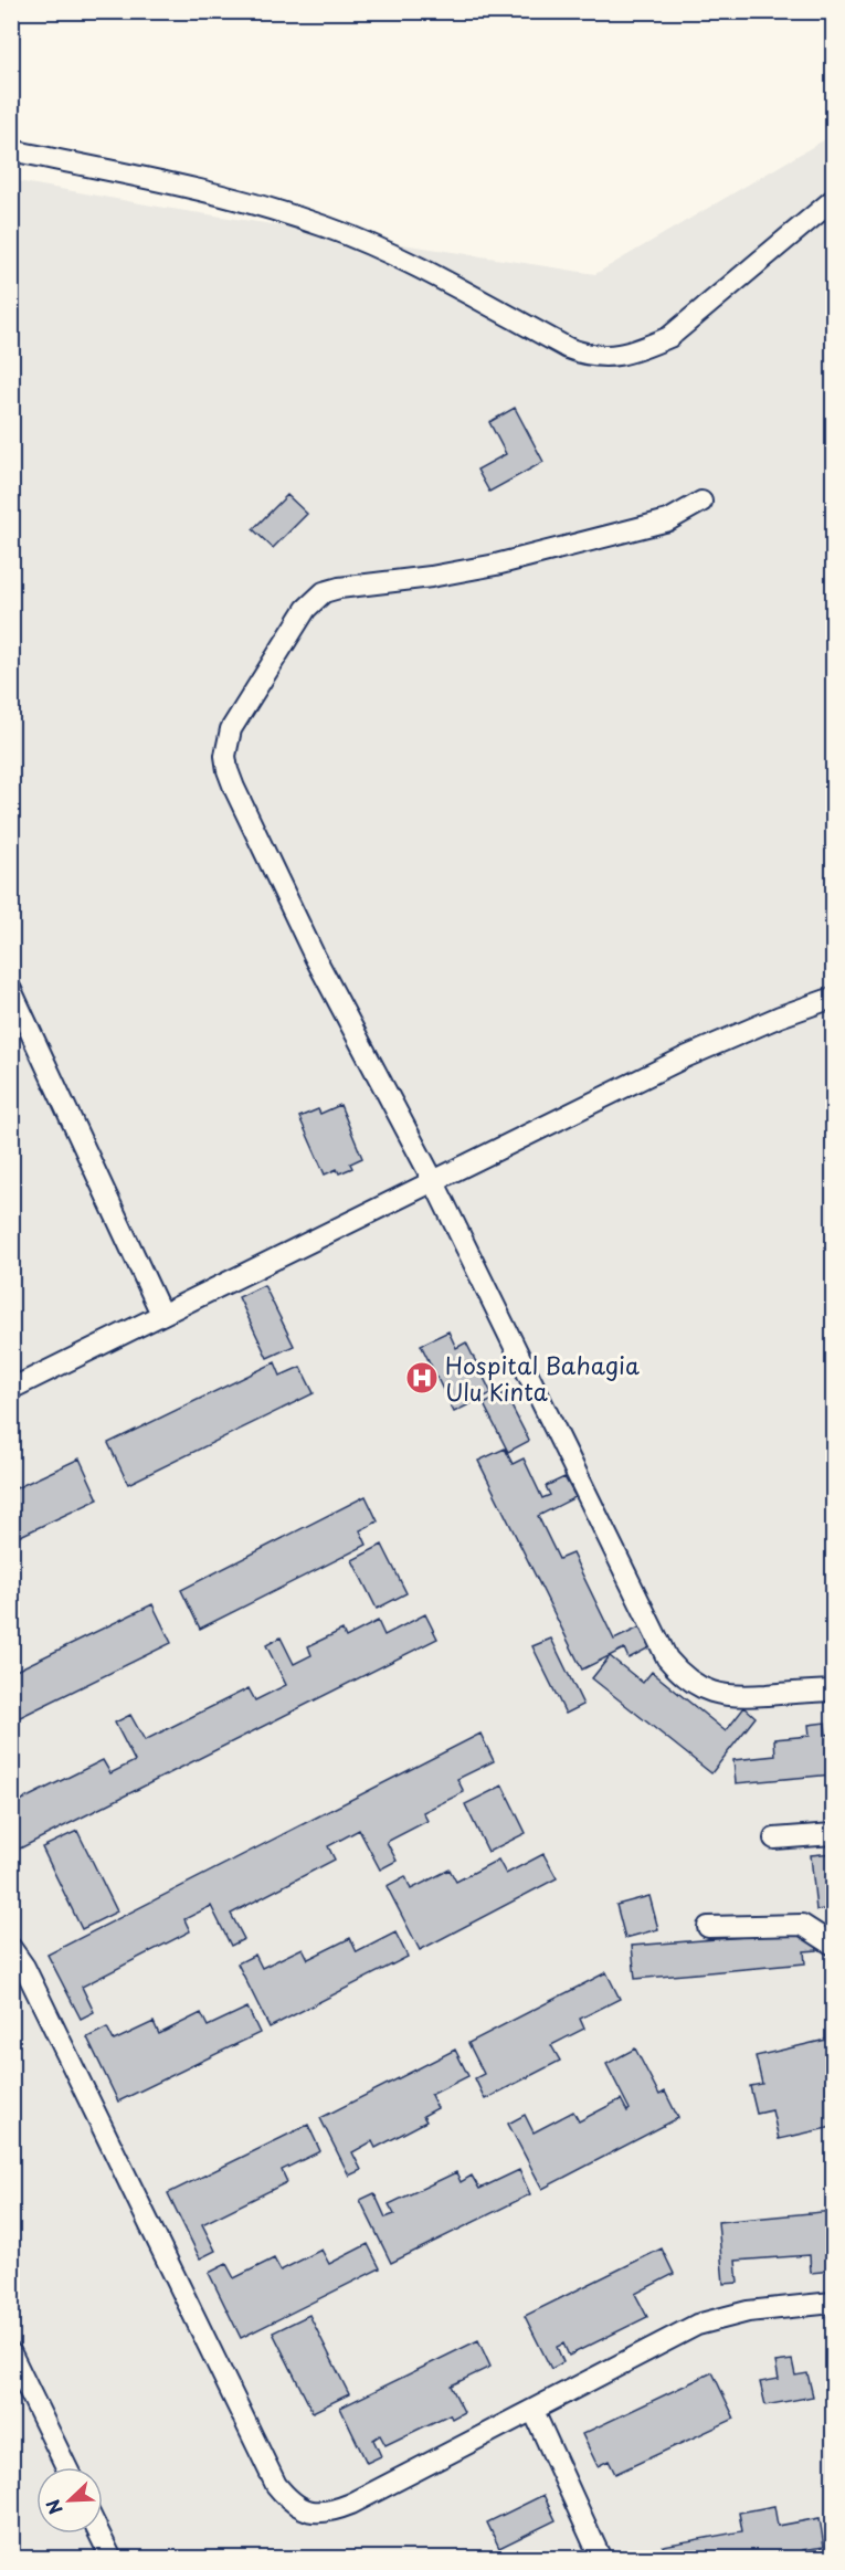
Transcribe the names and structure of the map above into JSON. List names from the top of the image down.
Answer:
{
  "places": {
    "hospital": ["Hospital Bahagia Ulu Kinta"]
  },
  "north": "bottom left"
}
